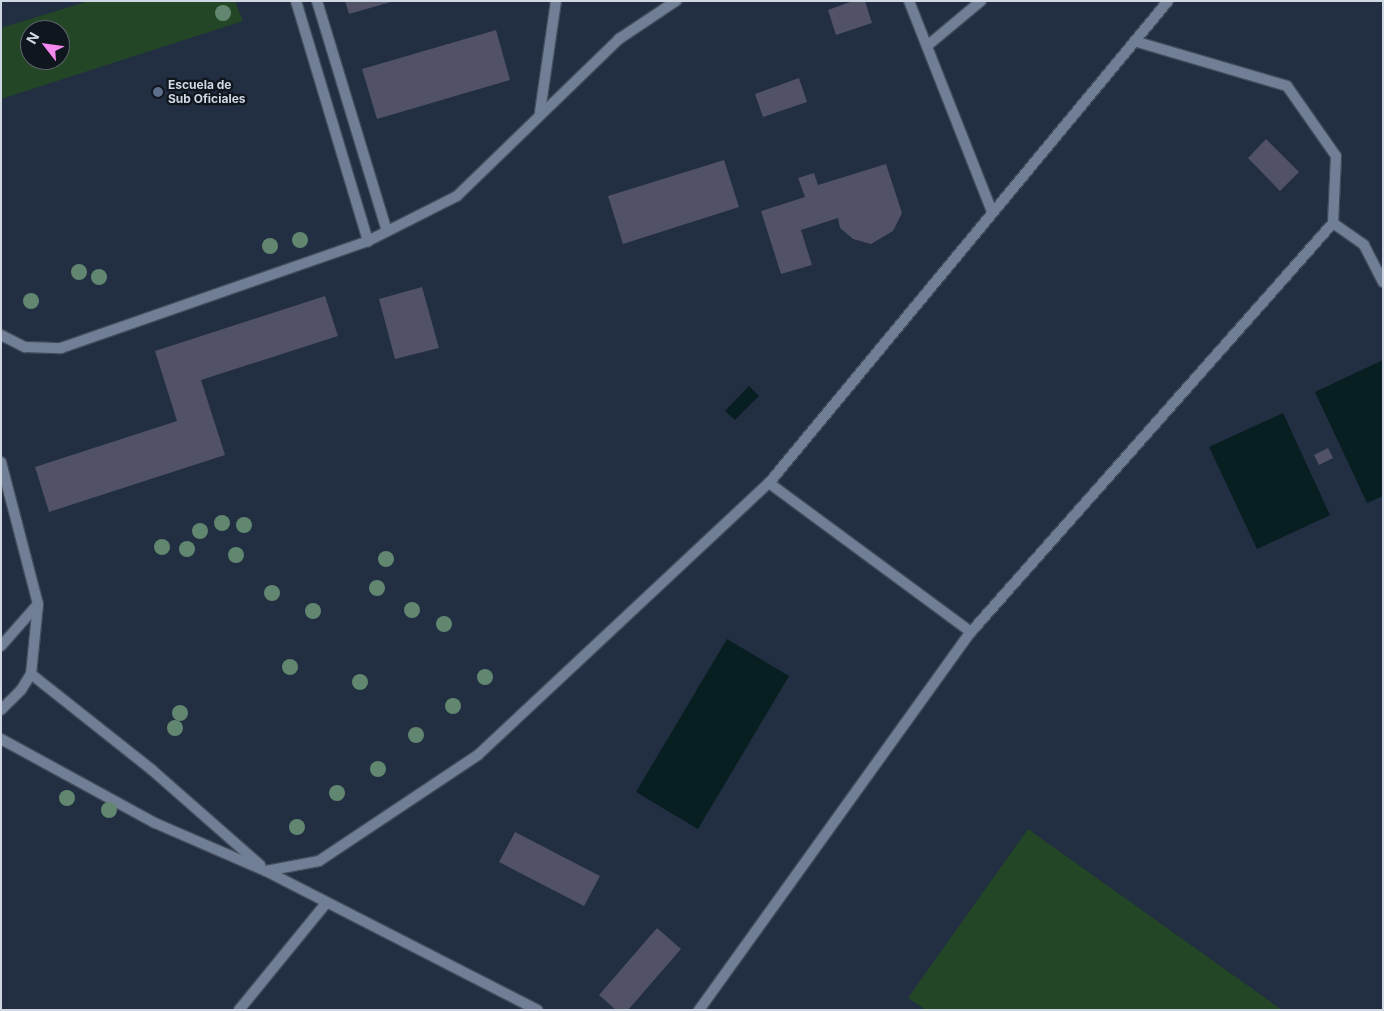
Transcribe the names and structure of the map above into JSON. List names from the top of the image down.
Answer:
{
  "places": ["Escuela de Sub Oficiales"],
  "north": "top left"
}
